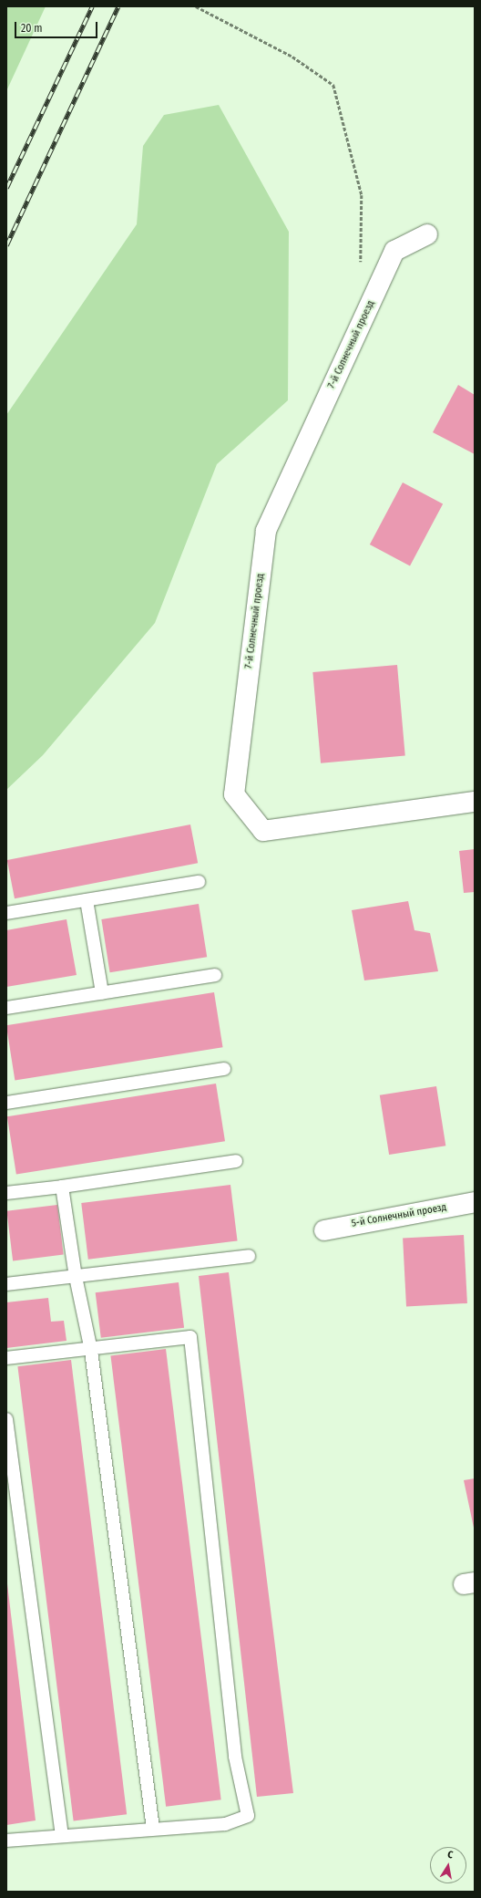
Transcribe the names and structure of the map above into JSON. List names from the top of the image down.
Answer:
{
  "streets": {
    "street": ["7-й Солнечный проезд", "5-й Солнечный проезд"]
  },
  "scale_bar": "20 m",
  "north": "top"
}
